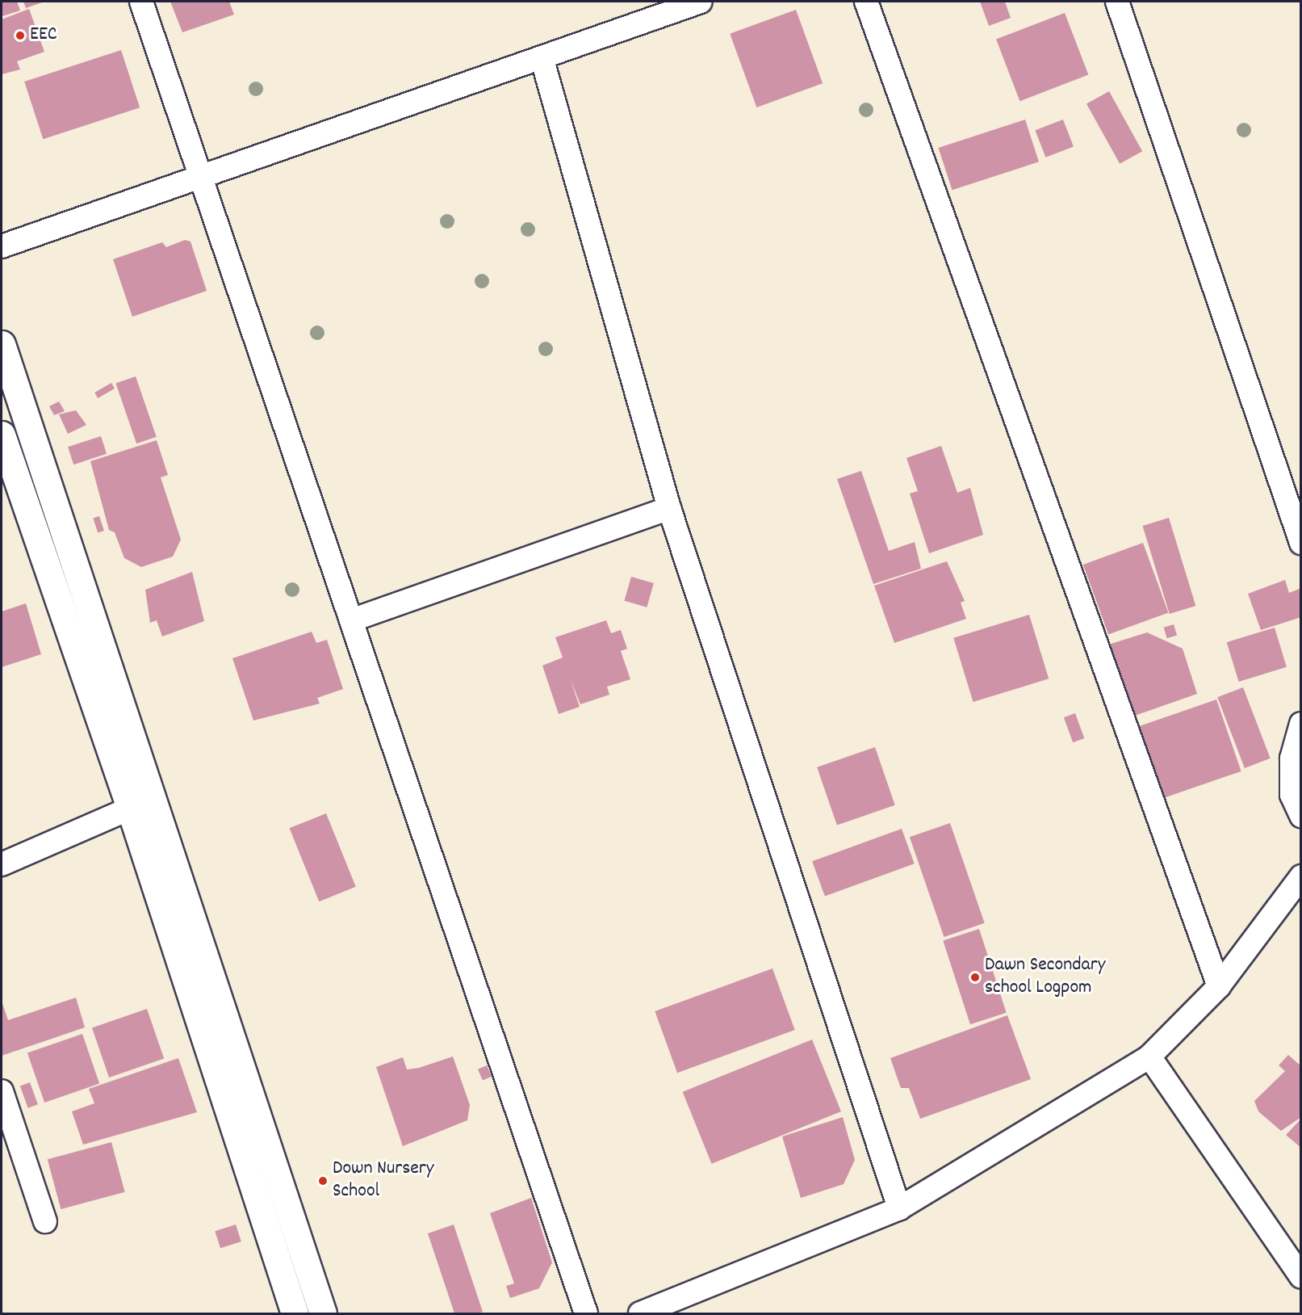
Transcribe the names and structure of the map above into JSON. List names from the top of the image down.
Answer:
{
  "places": ["EEC", "Dawn Secondary school Logpom", "Down Nursery School"]
}
